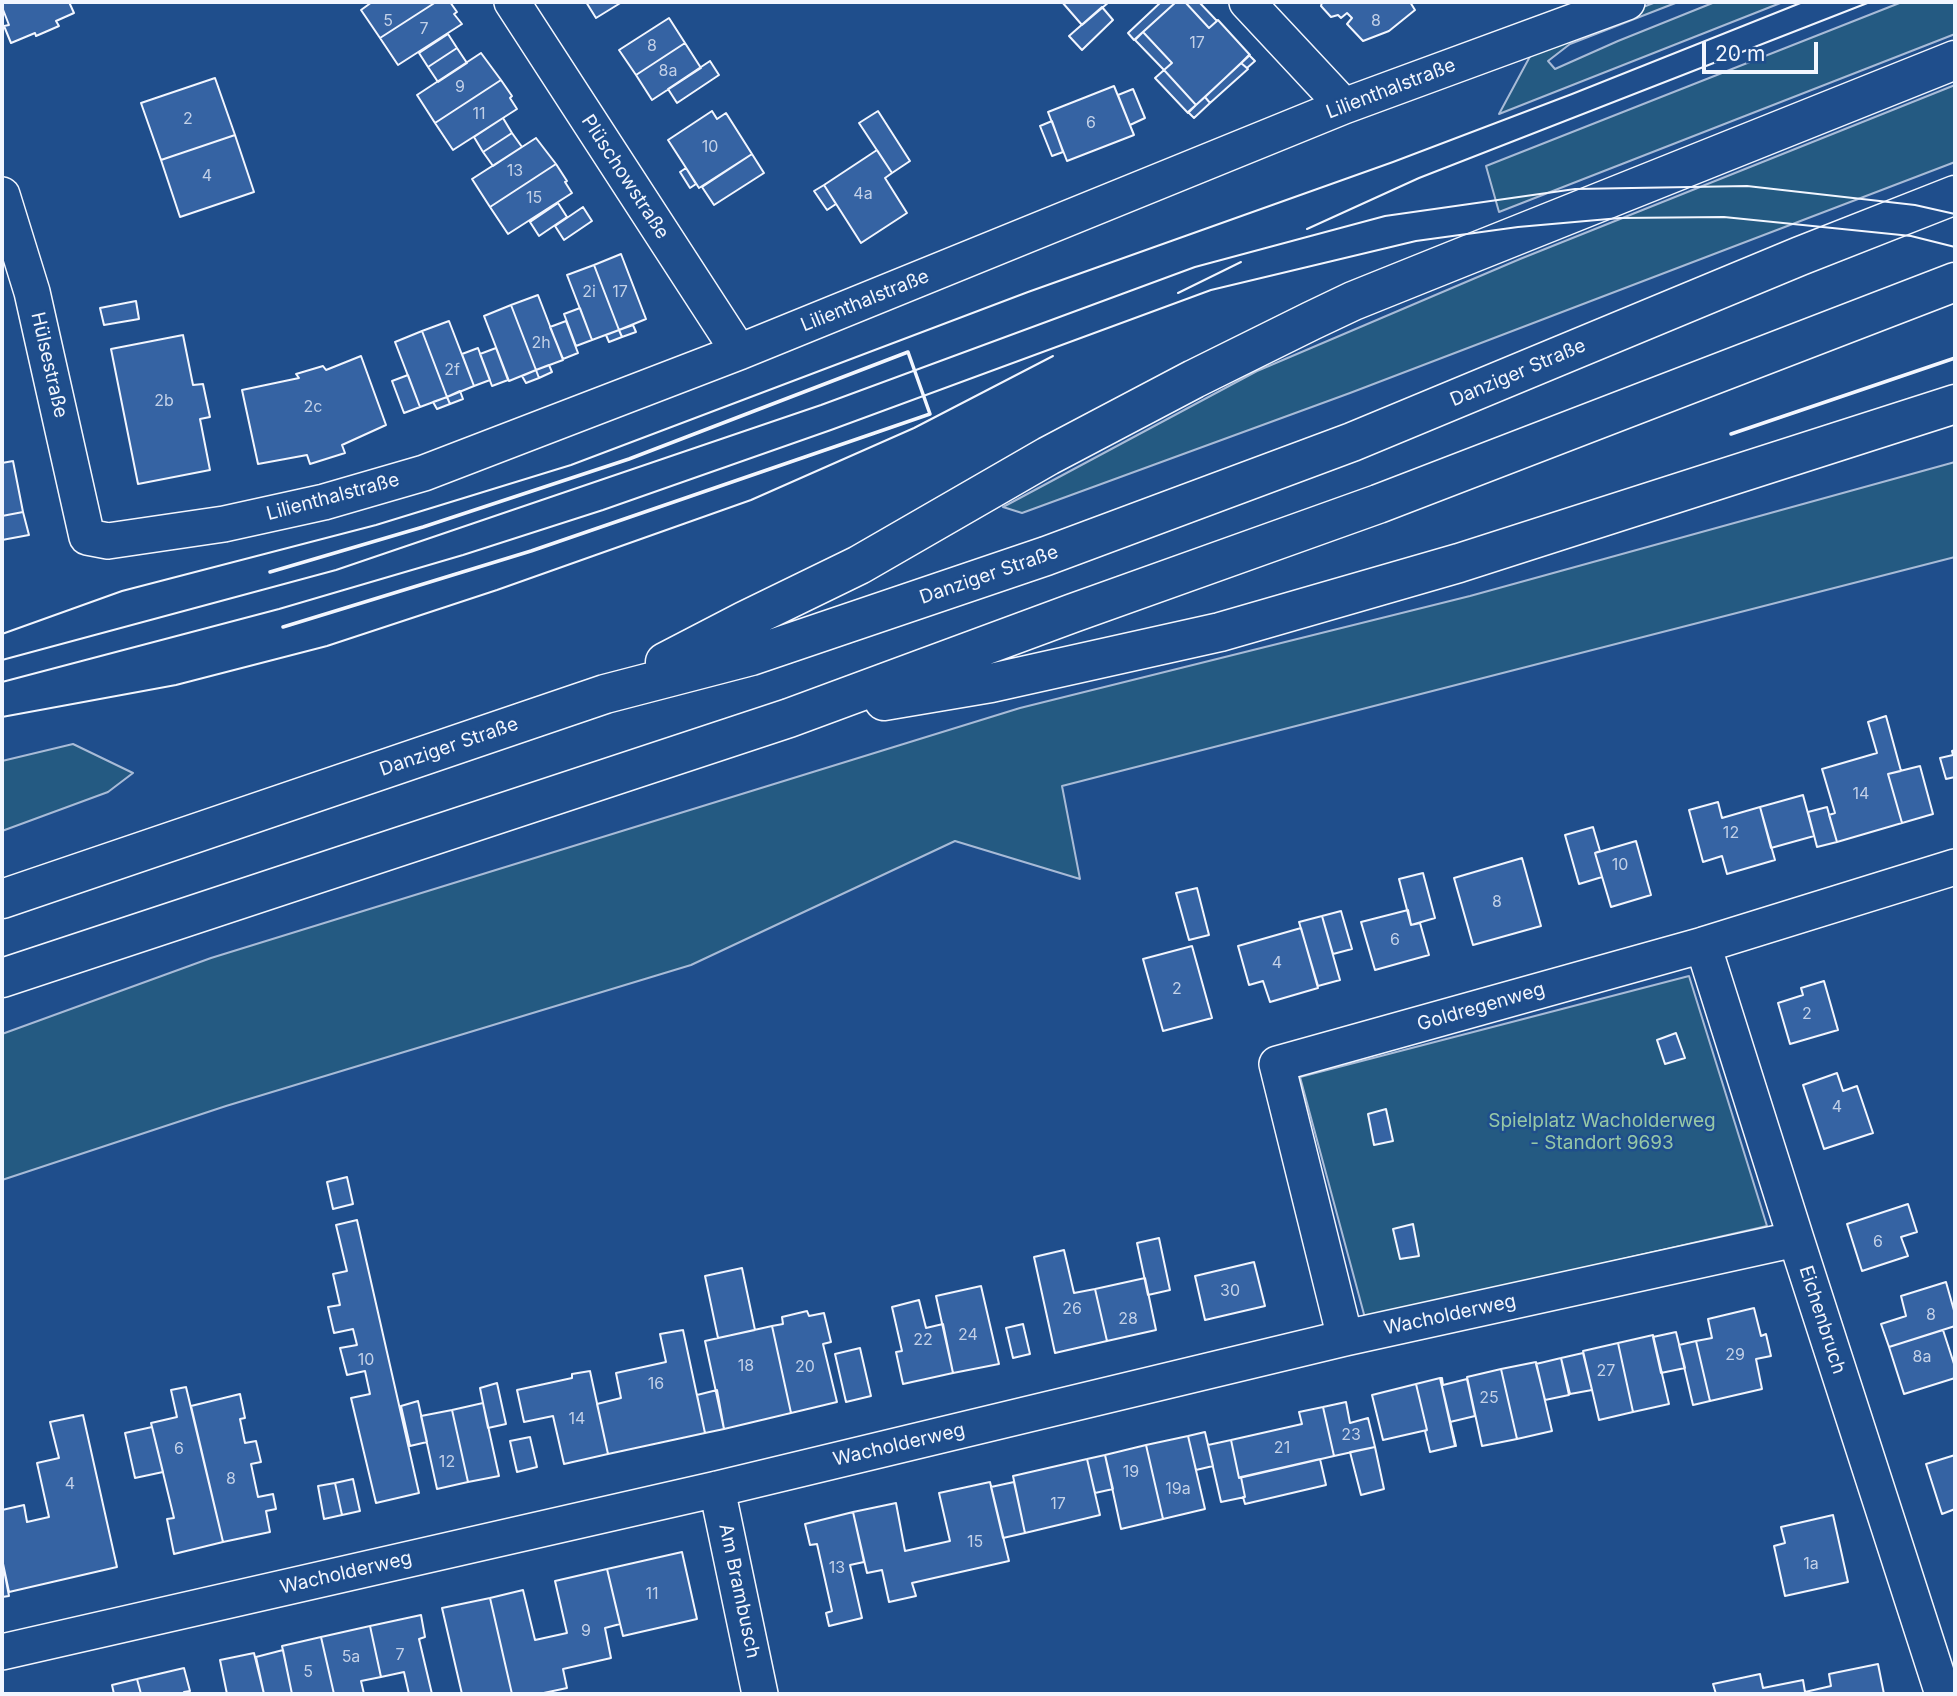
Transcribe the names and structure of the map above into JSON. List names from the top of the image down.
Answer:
{
  "streets": {
    "highway": ["Danziger Straße"],
    "street": [
      "Lilienthalstraße",
      "Plüschowstraße",
      "Hülsestraße",
      "Goldregenweg",
      "Wacholderweg",
      "Eichenbruch",
      "Am Brambusch"
    ]
  },
  "crossings": [
    ["Lilienthalstraße", "Plüschowstraße"],
    ["Lilienthalstraße", "Hülsestraße"],
    ["Goldregenweg", "Wacholderweg"],
    ["Goldregenweg", "Eichenbruch"],
    ["Wacholderweg", "Eichenbruch"],
    ["Wacholderweg", "Am Brambusch"]
  ],
  "parks": ["Spielplatz Wacholderweg - Standort 9693"],
  "house_numbers": [
    "5",
    "8",
    "7",
    "17",
    "8",
    "8a",
    "9",
    "11",
    "2",
    "6",
    "10",
    "13",
    "4",
    "4a",
    "15",
    "2i",
    "17",
    "2h",
    "2f",
    "2b",
    "2c",
    "14",
    "12",
    "10",
    "8",
    "6",
    "4",
    "2",
    "2",
    "4",
    "6",
    "30",
    "26",
    "8",
    "28",
    "24",
    "22",
    "29",
    "8a",
    "10",
    "18",
    "20",
    "27",
    "16",
    "25",
    "14",
    "23",
    "21",
    "6",
    "12",
    "19",
    "8",
    "4",
    "19a",
    "17",
    "15",
    "1a",
    "13",
    "11",
    "9",
    "7",
    "5a",
    "5"
  ],
  "scale_bar": "20 m"
}
